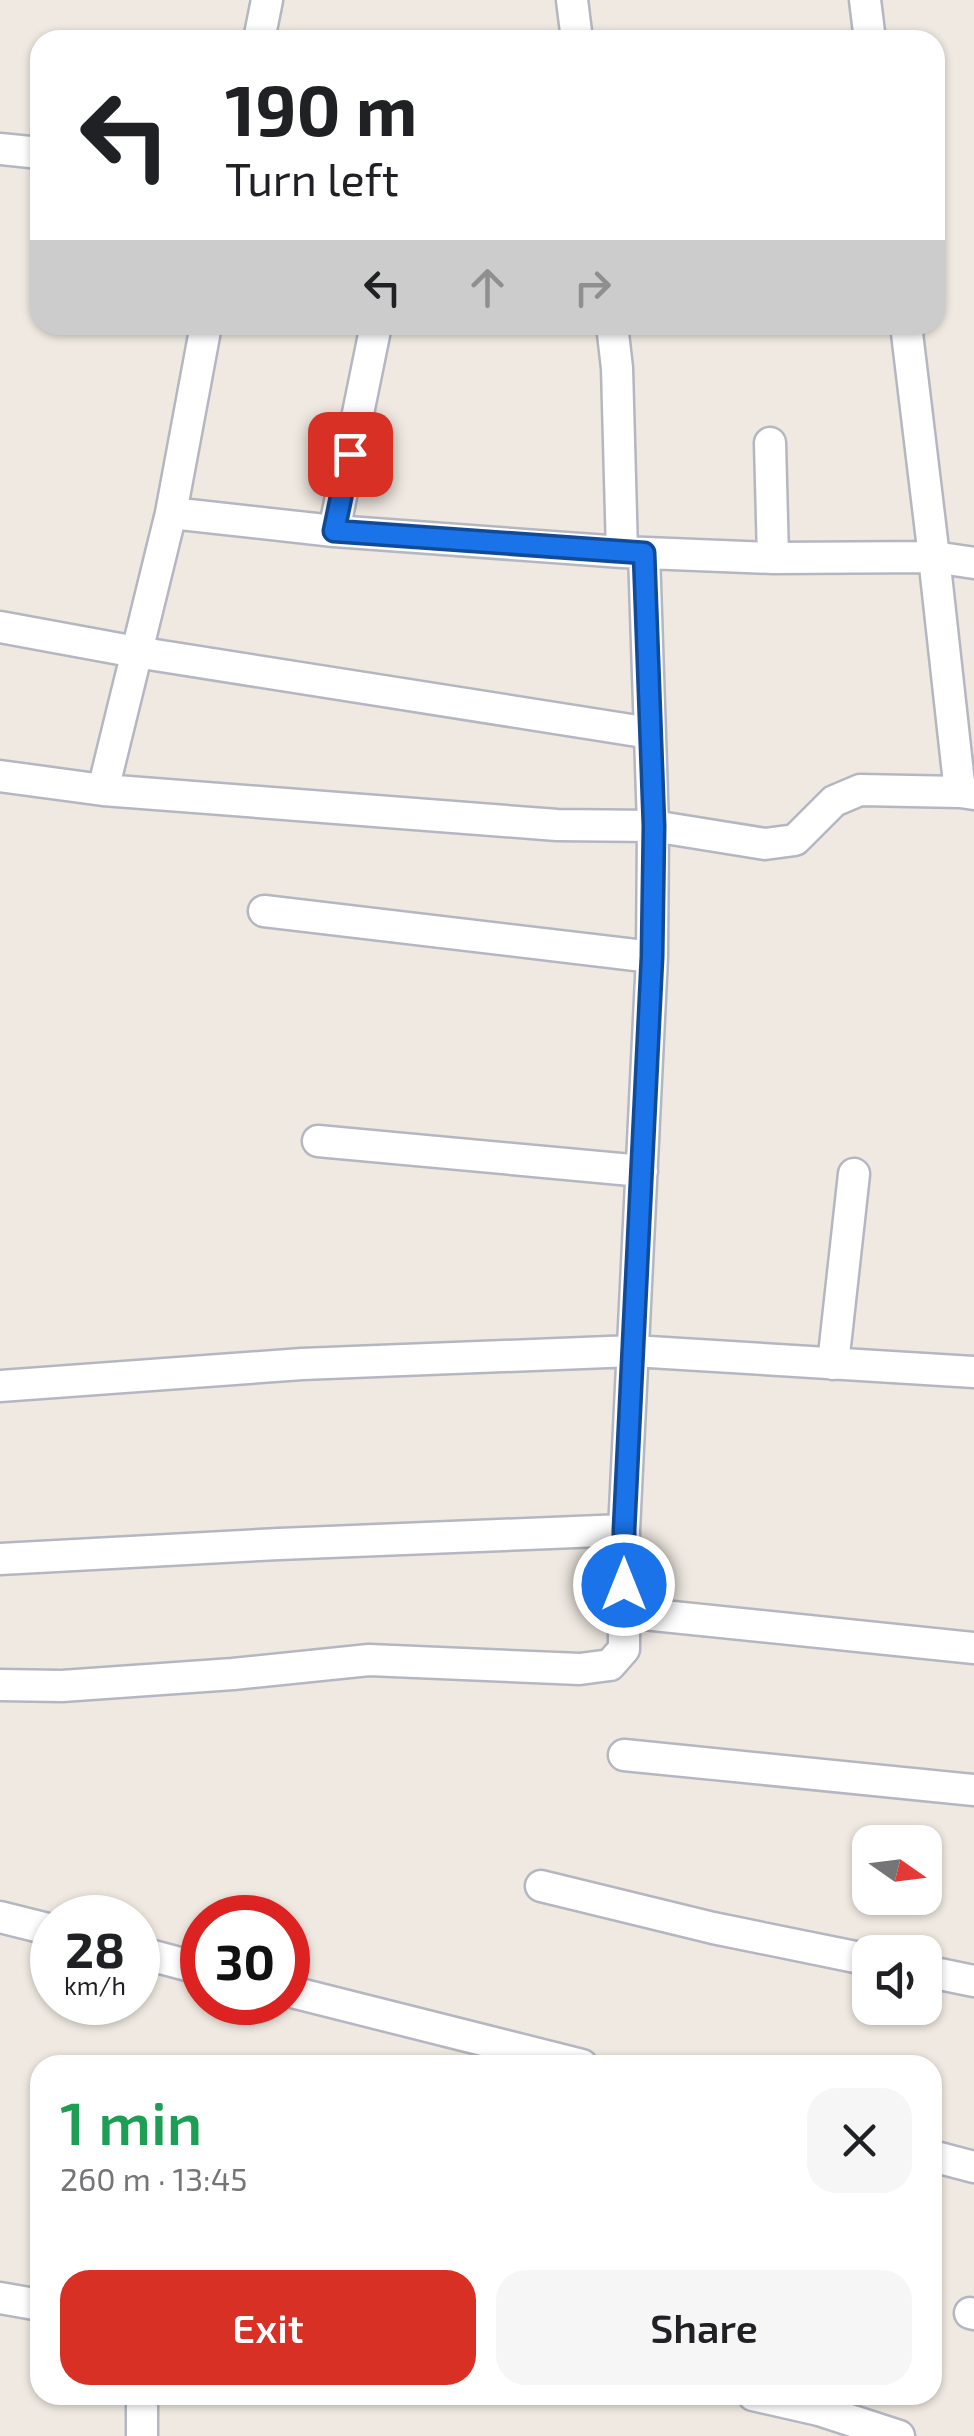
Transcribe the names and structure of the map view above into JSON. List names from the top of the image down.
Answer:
{
  "north": "right",
  "page": {
    "turn": ["190 m", "Turn left"],
    "speed": "28 km/h",
    "limit": "30",
    "heading": ["1 min", "260 m · 13:45"],
    "buttons": ["Exit", "Share"]
  }
}
